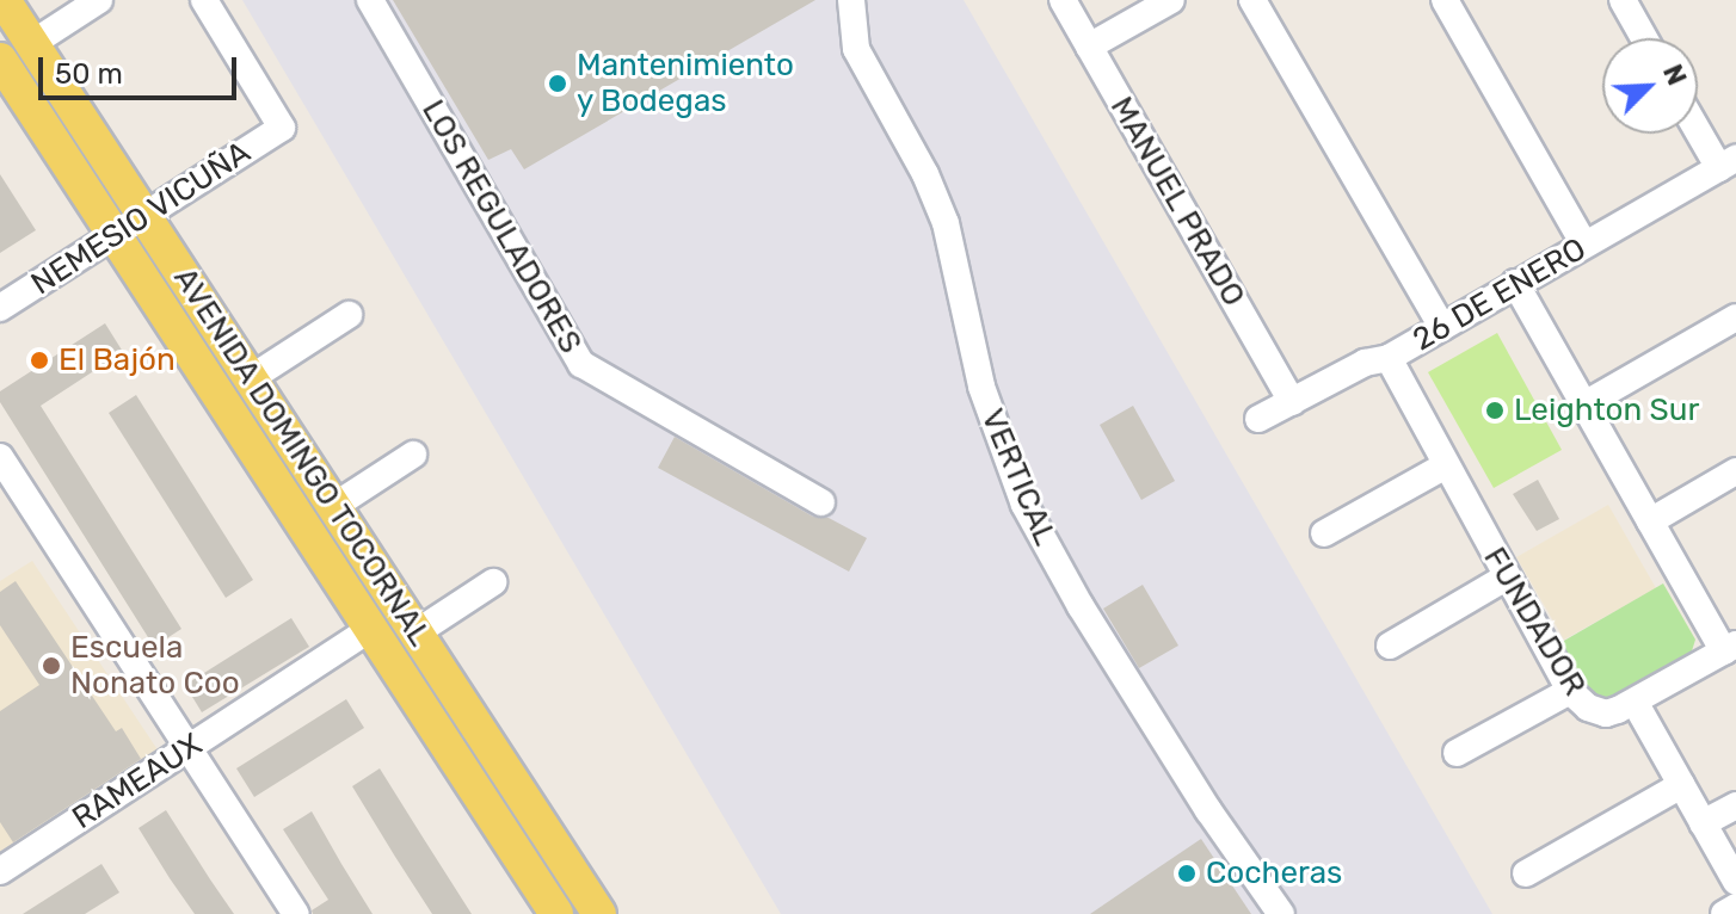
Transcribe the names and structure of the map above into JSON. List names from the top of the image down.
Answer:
{
  "streets": {
    "main road": ["AVENIDA DOMINGO TOCORNAL"],
    "street": [
      "MANUEL PRADO",
      "NEMESIO VICUÑA",
      "LOS REGULADORES",
      "26 DE ENERO",
      "VERTICAL",
      "FUNDADOR",
      "RAMEAUX"
    ]
  },
  "crossings": [
    ["MANUEL PRADO", "26 DE ENERO"],
    ["NEMESIO VICUÑA", "AVENIDA DOMINGO TOCORNAL"],
    ["26 DE ENERO", "FUNDADOR"],
    ["AVENIDA DOMINGO TOCORNAL", "RAMEAUX"]
  ],
  "places": [
    "Mantenimiento y Bodegas",
    "El Bajón",
    "Leighton Sur",
    "Escuela Nonato Coo",
    "Cocheras"
  ],
  "scale_bar": "50 m",
  "north": "top right"
}
